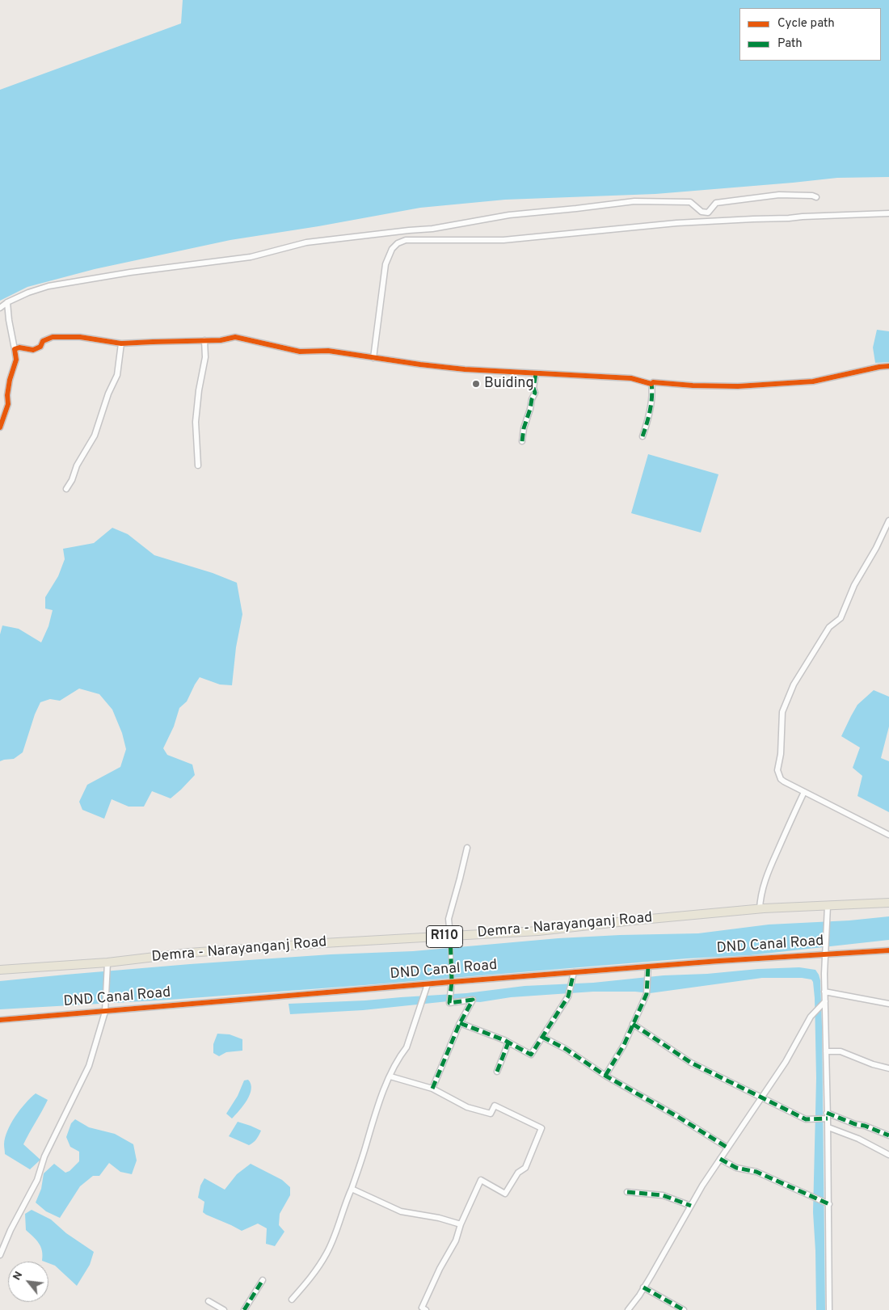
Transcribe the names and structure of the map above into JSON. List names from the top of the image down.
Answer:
{
  "streets": {
    "main road": ["Demra - Narayanganj Road", "R110"],
    "street": ["DND Canal Road"]
  },
  "places": ["Buiding"],
  "legend": ["Cycle path", "Path"],
  "north": "top left"
}
